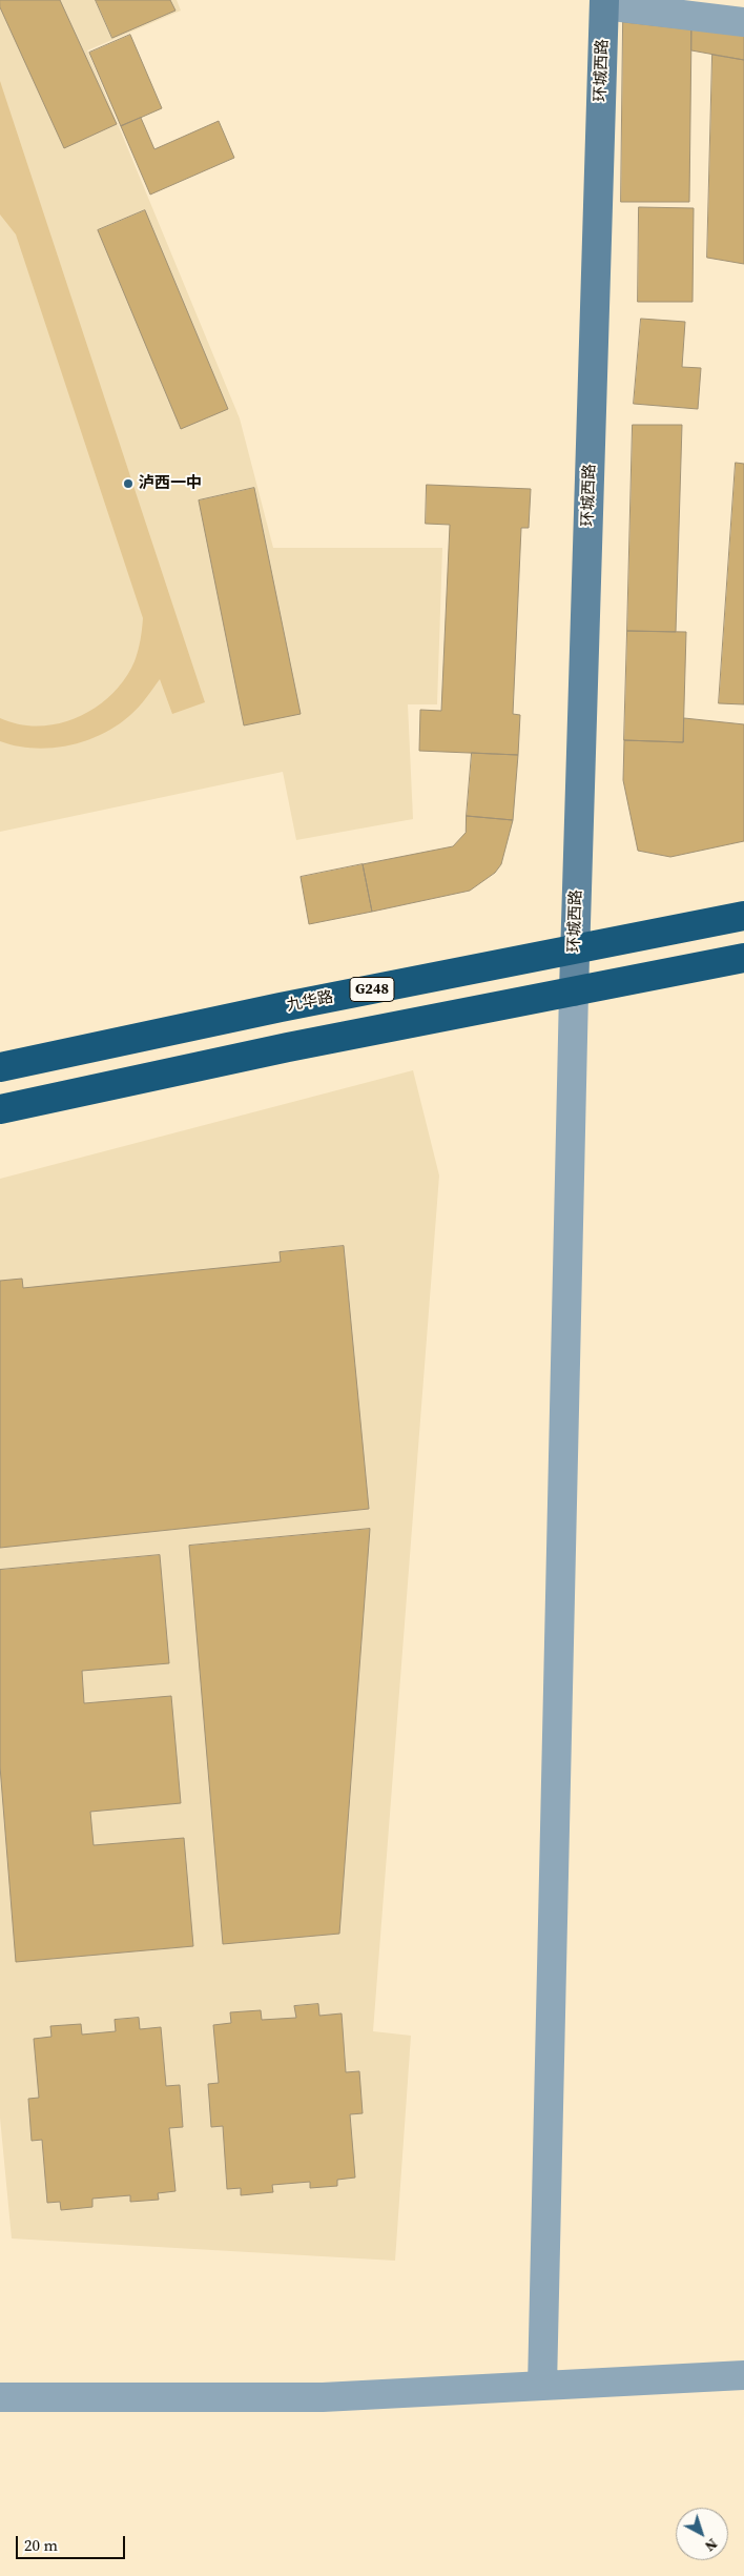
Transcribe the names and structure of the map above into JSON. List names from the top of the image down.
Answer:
{
  "streets": {
    "highway": ["G248", "九华路"],
    "main road": ["环城西路"]
  },
  "crossings": [
    ["环城西路", "九华路"]
  ],
  "places": ["泸西一中"],
  "scale_bar": "20 m",
  "north": "bottom right"
}
